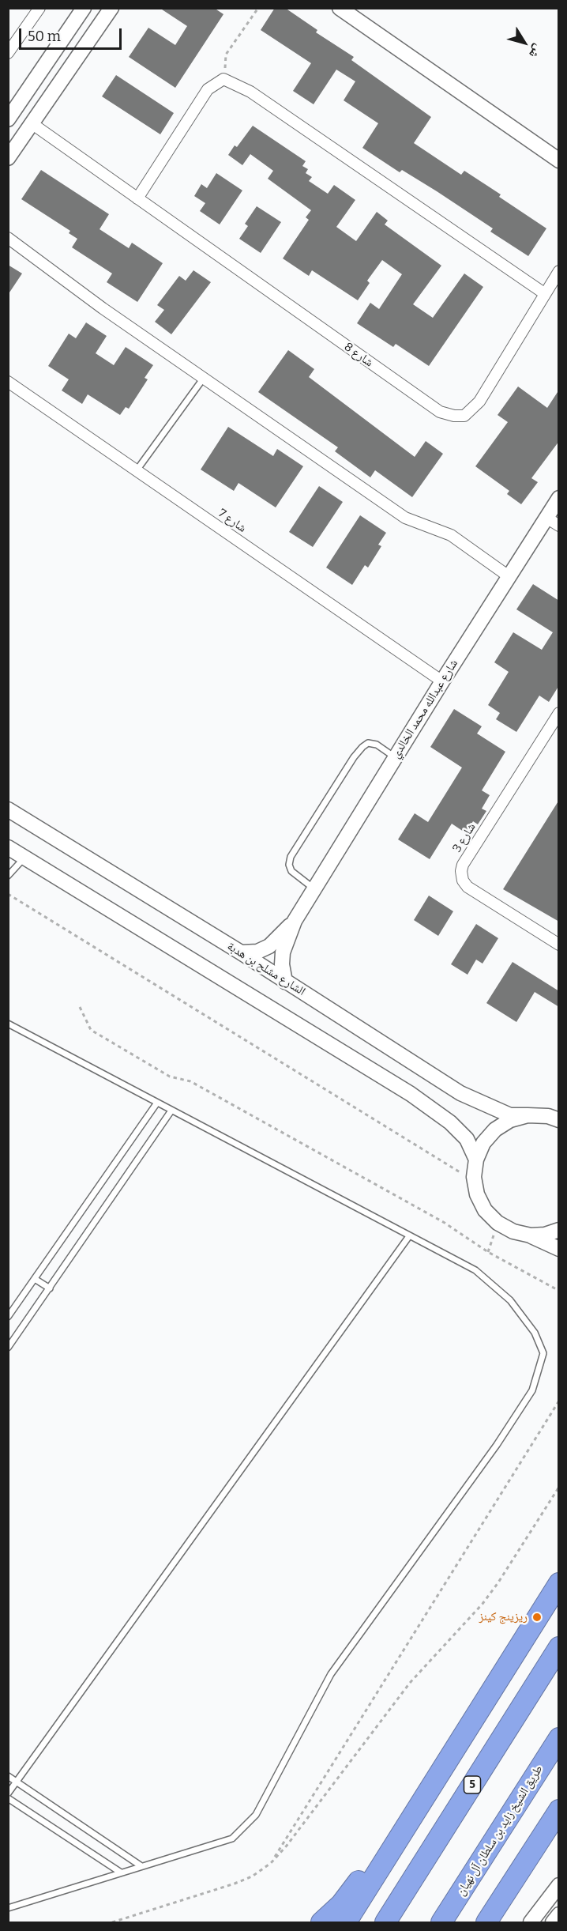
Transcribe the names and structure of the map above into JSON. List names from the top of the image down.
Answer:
{
  "streets": {
    "highway": ["5", "طريق الشيخ زايد بن سلطان آل نهيان"],
    "street": [
      "شارع 8",
      "شارع 7",
      "شارع عبدالله محمد الخالدي",
      "شارع 3",
      "الشارع مشلح بن هدبة"
    ]
  },
  "crossings": [
    ["شارع 7", "شارع عبدالله محمد الخالدي"],
    ["شارع عبدالله محمد الخالدي", "الشارع مشلح بن هدبة"]
  ],
  "places": ["ريزينج كينز"],
  "scale_bar": "50 m",
  "north": "bottom right"
}
